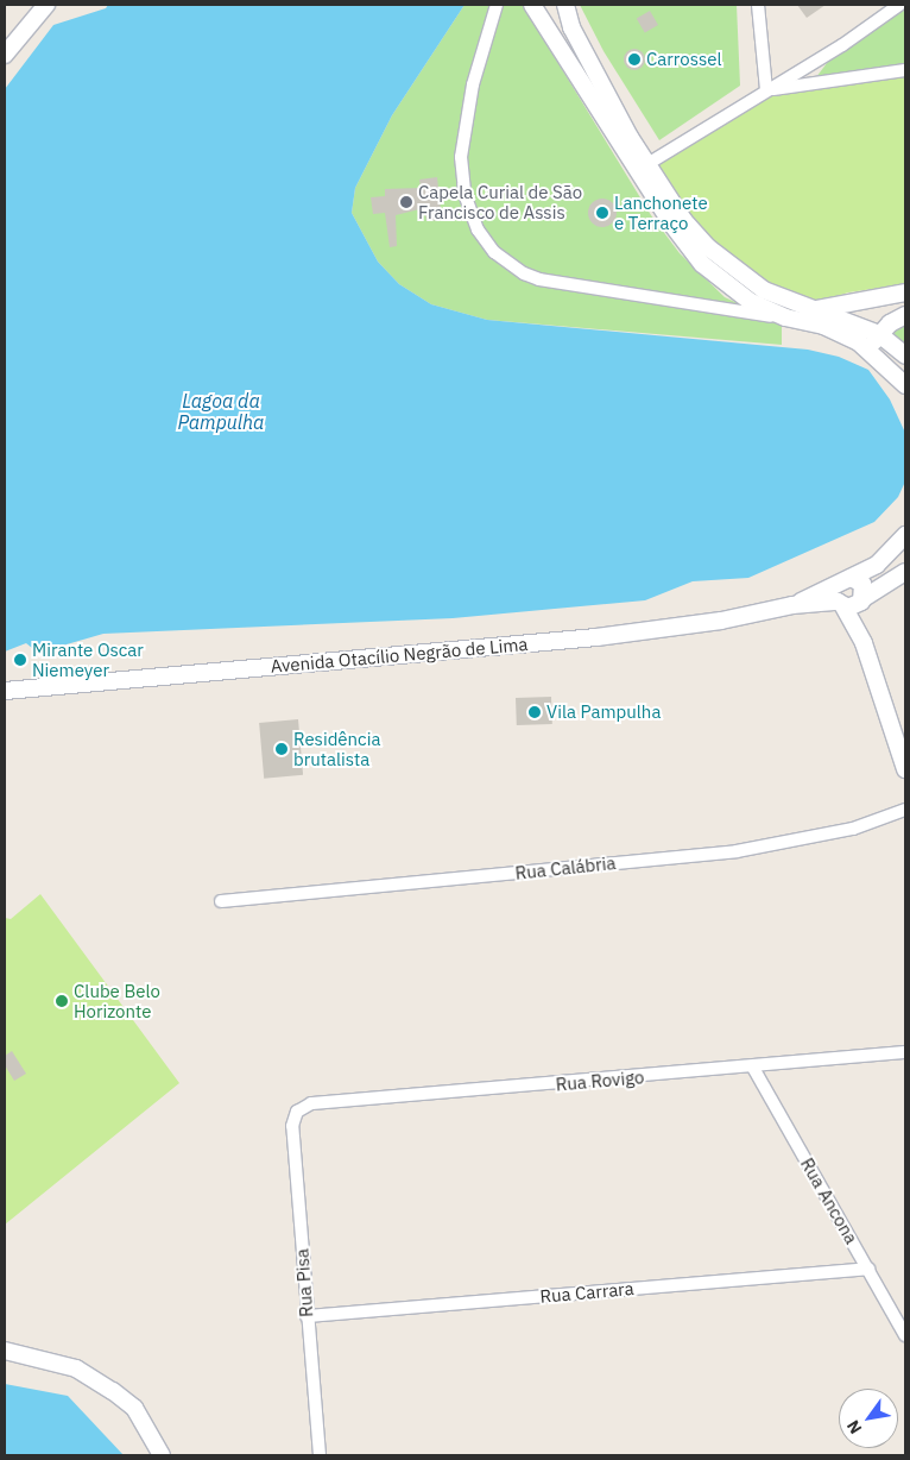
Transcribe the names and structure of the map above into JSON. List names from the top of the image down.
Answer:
{
  "streets": {
    "street": [
      "Avenida Otacílio Negrão de Lima",
      "Rua Calábria",
      "Rua Rovigo",
      "Rua Ancona",
      "Rua Pisa",
      "Rua Carrara"
    ]
  },
  "crossings": [
    ["Rua Rovigo", "Rua Ancona"],
    ["Rua Rovigo", "Rua Pisa"],
    ["Rua Ancona", "Rua Carrara"],
    ["Rua Pisa", "Rua Carrara"]
  ],
  "water": ["Lagoa da Pampulha"],
  "places": [
    "Carrossel",
    "Capela Curial de São Francisco de Assis",
    "Lanchonete e Terraço",
    "Mirante Oscar Niemeyer",
    "Vila Pampulha",
    "Residência brutalista",
    "Clube Belo Horizonte"
  ],
  "north": "bottom left"
}
